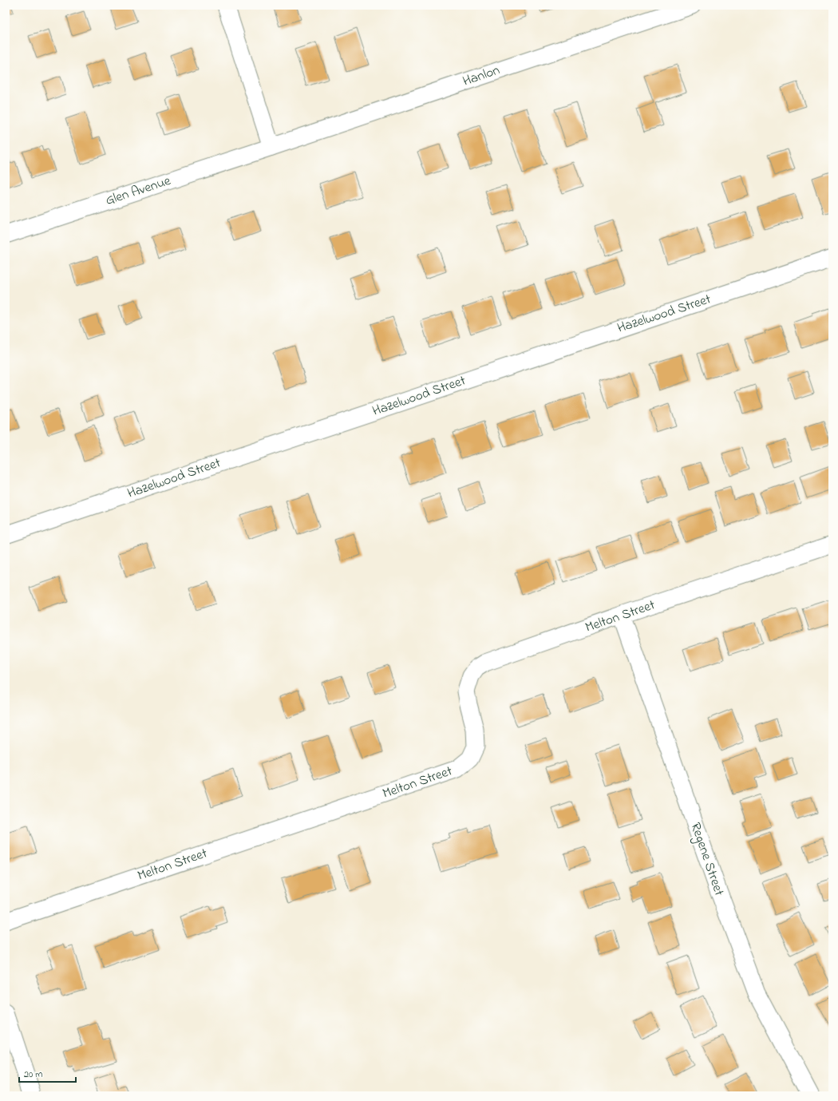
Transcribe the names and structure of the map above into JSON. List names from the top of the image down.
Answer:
{
  "streets": {
    "street": [
      "Hanlon",
      "Glen Avenue",
      "Hazelwood Street",
      "Melton Street",
      "Regene Street"
    ]
  },
  "crossings": [
    ["Hanlon", "Glen Avenue"],
    ["Melton Street", "Regene Street"]
  ],
  "scale_bar": "20 m"
}
